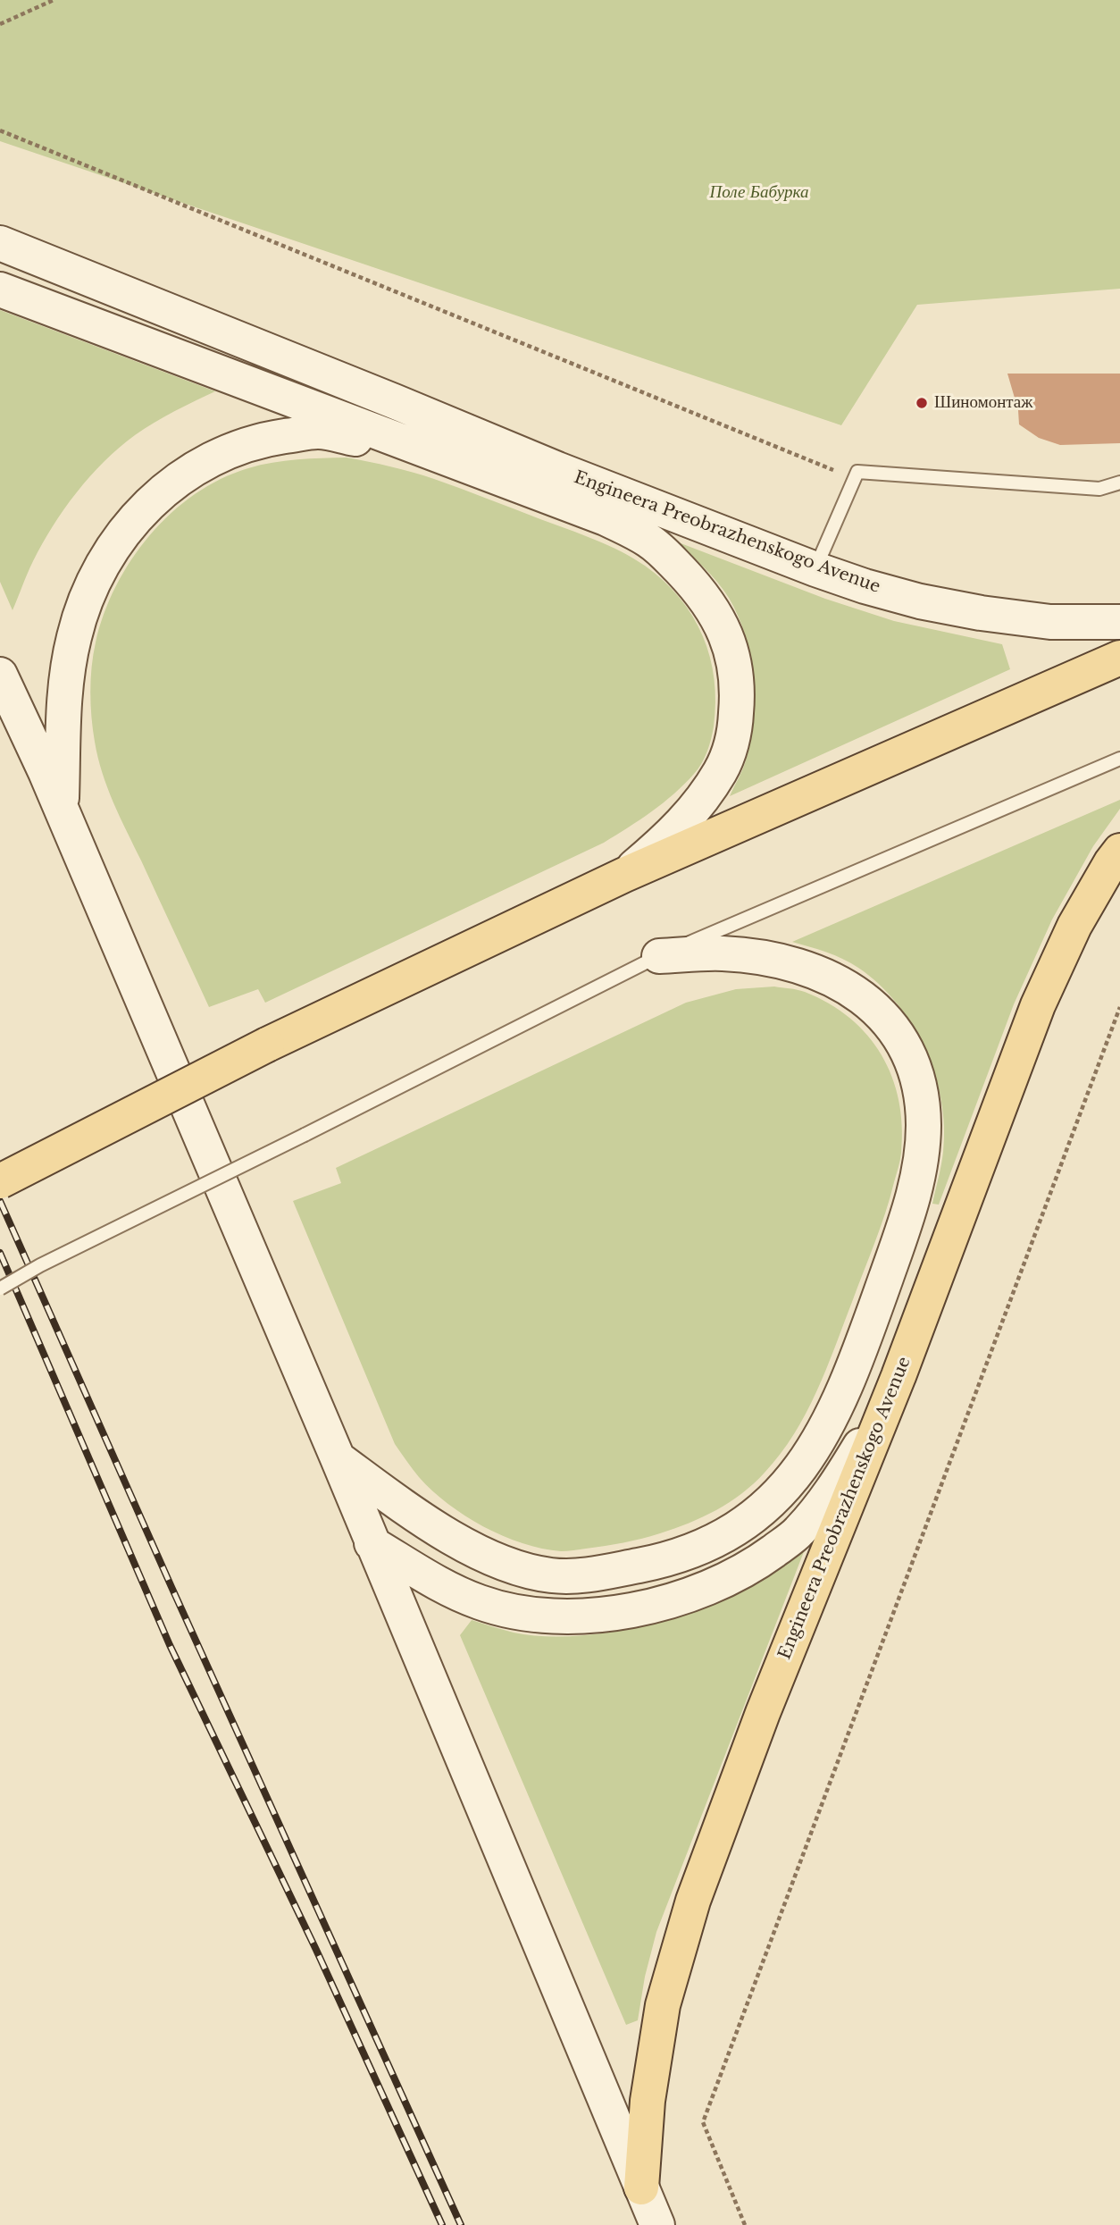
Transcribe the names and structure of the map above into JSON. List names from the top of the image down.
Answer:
{
  "streets": {
    "main road": ["Engineera Preobrazhenskogo Avenue"]
  },
  "parks": ["Поле Бабурка"],
  "places": ["Шиномонтаж"]
}
